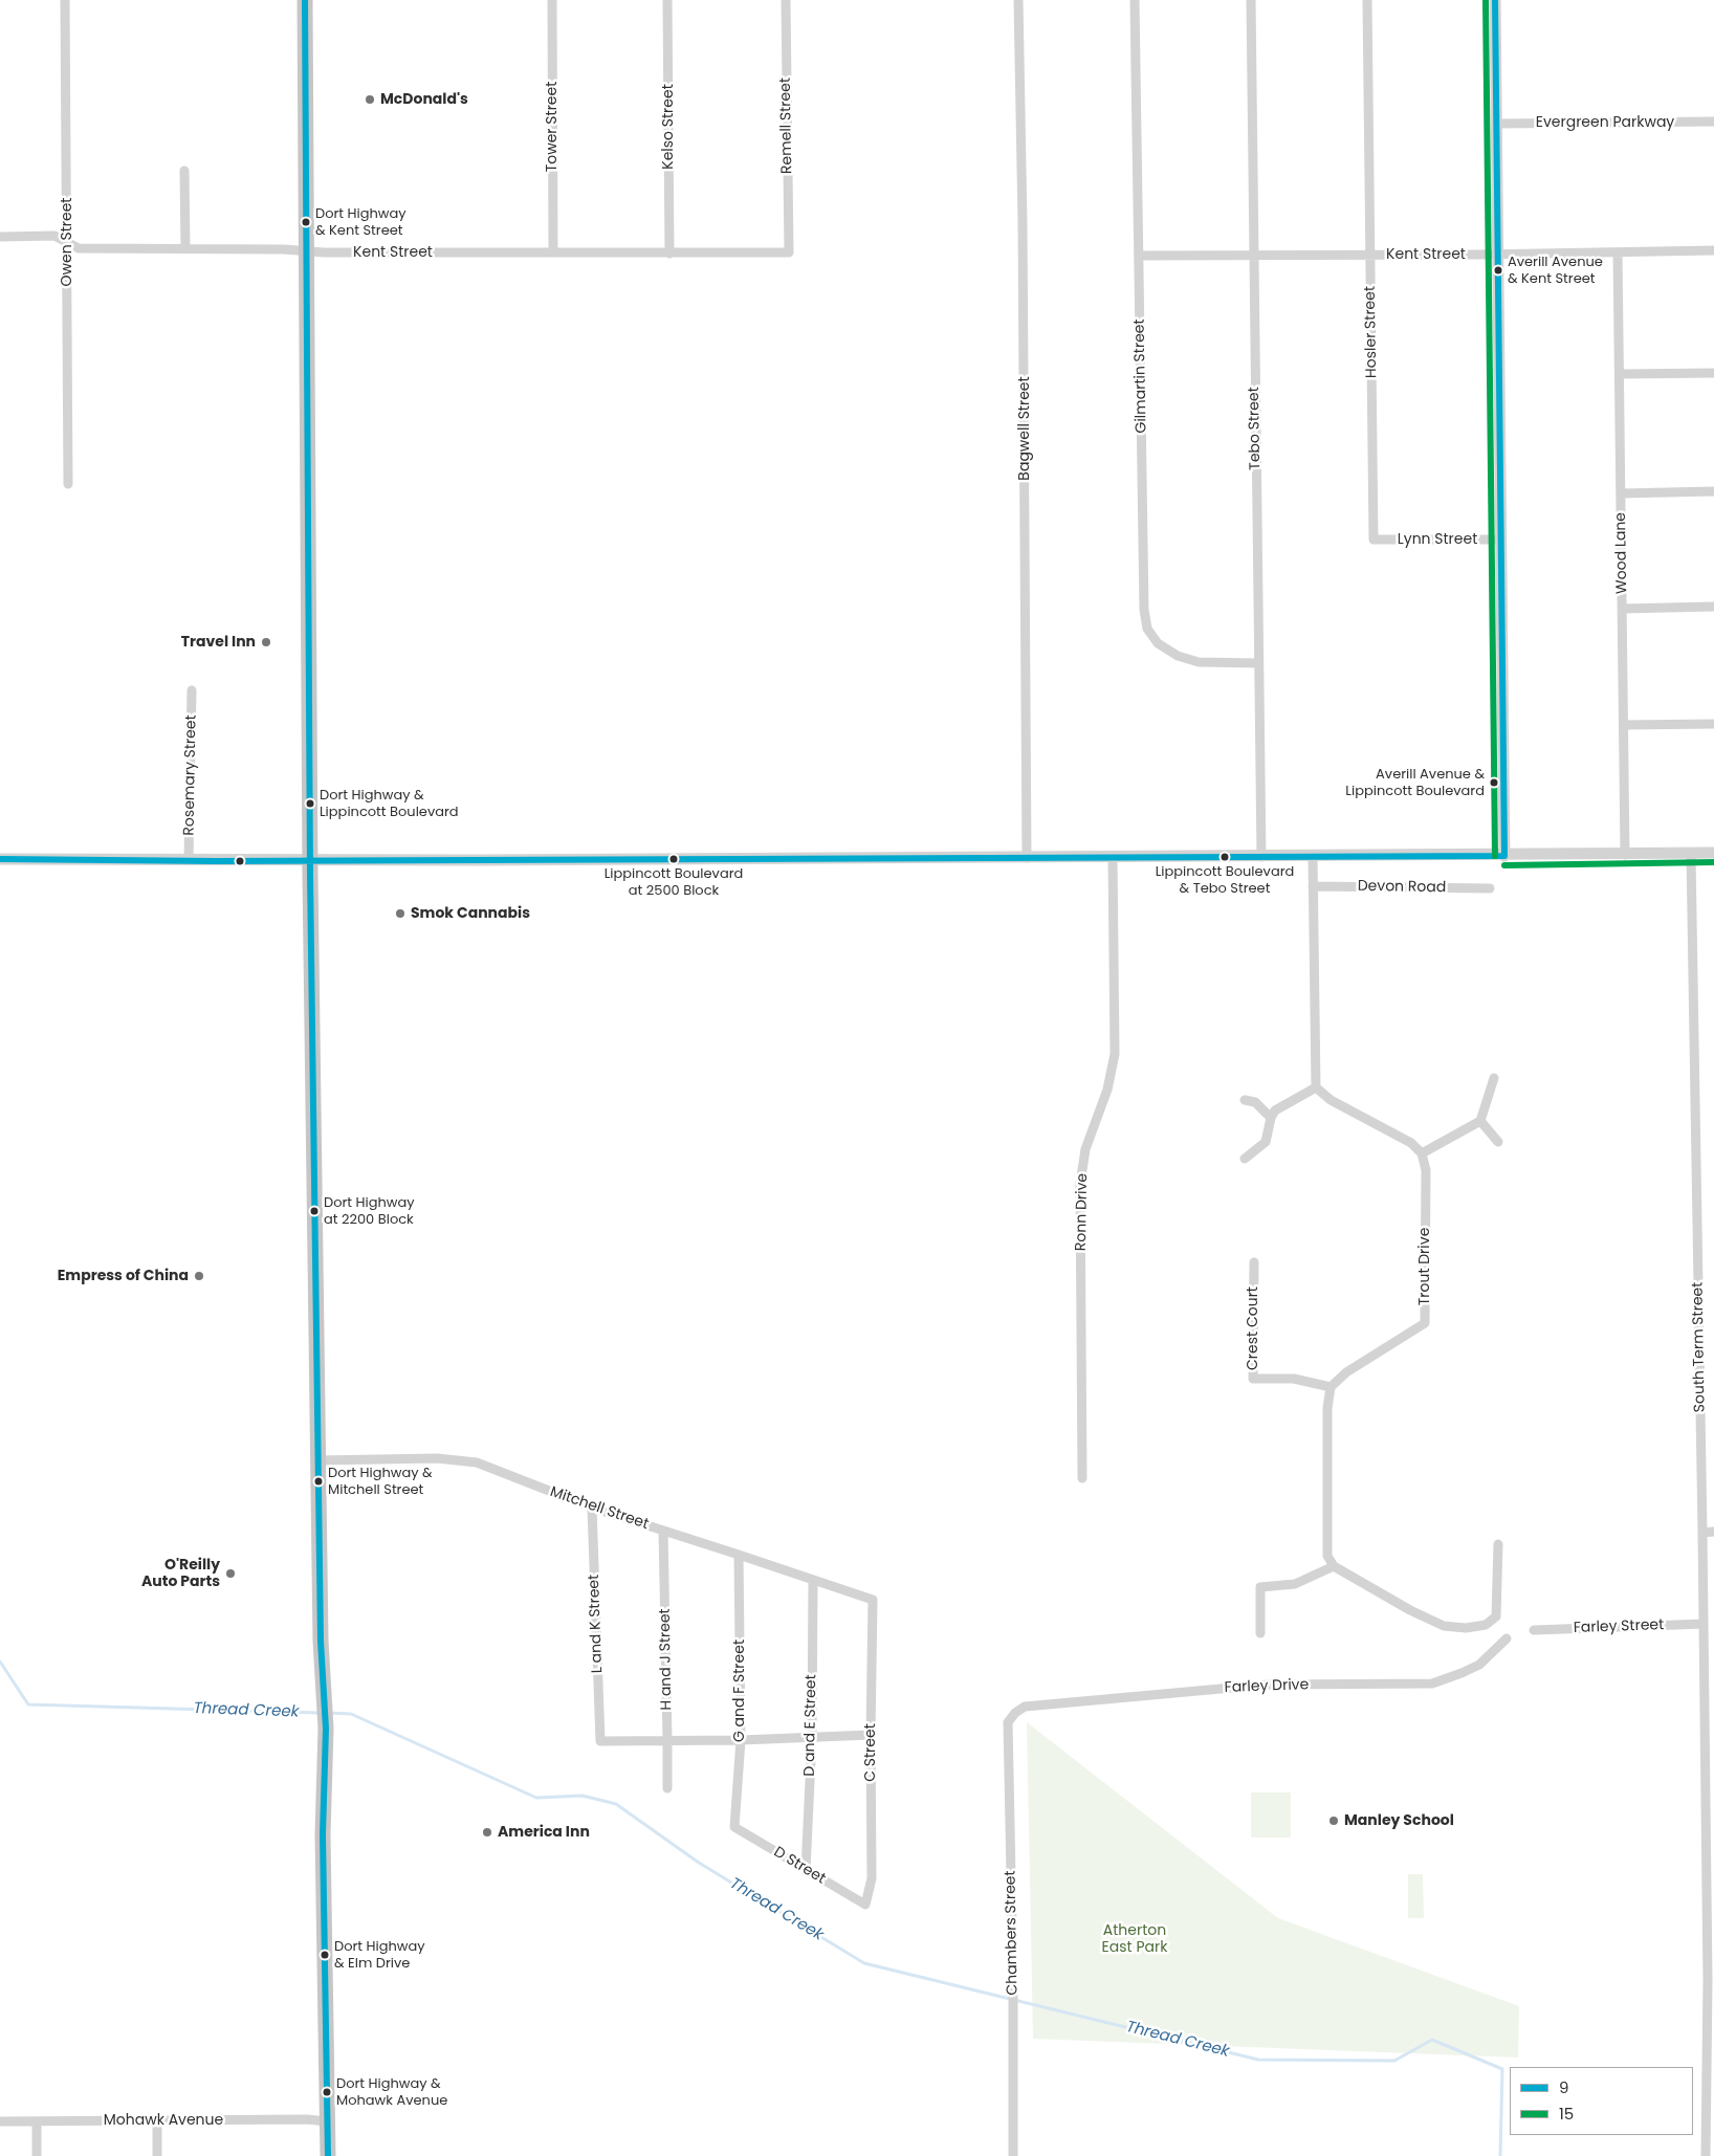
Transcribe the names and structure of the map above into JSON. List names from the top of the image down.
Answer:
{
  "streets": {
    "street": [
      "Evergreen Parkway",
      "Remell Street",
      "Tower Street",
      "Kelso Street",
      "Owen Street",
      "Kent Street",
      "Hosler Street",
      "Gilmartin Street",
      "Bagwell Street",
      "Tebo Street",
      "Lynn Street",
      "Wood Lane",
      "Rosemary Street",
      "Devon Road",
      "Ronn Drive",
      "Trout Drive",
      "Crest Court",
      "South Term Street",
      "Mitchell Street",
      "L and K Street",
      "Farley Street",
      "H and J Street",
      "Farley Drive",
      "G and F Street",
      "D and E Street",
      "C Street",
      "D Street",
      "Chambers Street",
      "Mohawk Avenue"
    ]
  },
  "crossings": [
    ["Remell Street", "Kent Street"],
    ["Tower Street", "Kent Street"],
    ["Kelso Street", "Kent Street"],
    ["Owen Street", "Kent Street"],
    ["Kent Street", "Hosler Street"],
    ["Kent Street", "Gilmartin Street"],
    ["Kent Street", "Tebo Street"],
    ["Kent Street", "Wood Lane"],
    ["Hosler Street", "Lynn Street"],
    ["Gilmartin Street", "Tebo Street"],
    ["Trout Drive", "Crest Court"],
    ["South Term Street", "Farley Street"],
    ["Mitchell Street", "L and K Street"],
    ["Mitchell Street", "H and J Street"],
    ["Mitchell Street", "G and F Street"],
    ["Mitchell Street", "D and E Street"],
    ["Mitchell Street", "C Street"],
    ["L and K Street", "H and J Street"],
    ["Farley Drive", "Chambers Street"],
    ["G and F Street", "D Street"],
    ["D and E Street", "D Street"],
    ["C Street", "D Street"]
  ],
  "water": ["Thread Creek"],
  "parks": ["Atherton East Park"],
  "places": [
    "McDonald's",
    "Dort Highway & Kent Street",
    "Averill Avenue & Kent Street",
    "Travel Inn",
    "Averill Avenue & Lippincott Boulevard",
    "Dort Highway & Lippincott Boulevard",
    "Lippincott Boulevard & Tebo Street",
    "Lippincott Boulevard at 2500 Block",
    "Smok Cannabis",
    "Dort Highway at 2200 Block",
    "Empress of China",
    "Dort Highway & Mitchell Street",
    "O'Reilly Auto Parts",
    "Manley School",
    "America Inn",
    "Dort Highway & Elm Drive",
    "Dort Highway & Mohawk Avenue"
  ],
  "lines": ["transit line 9", "transit line 15"],
  "legend": ["9", "15"]
}
